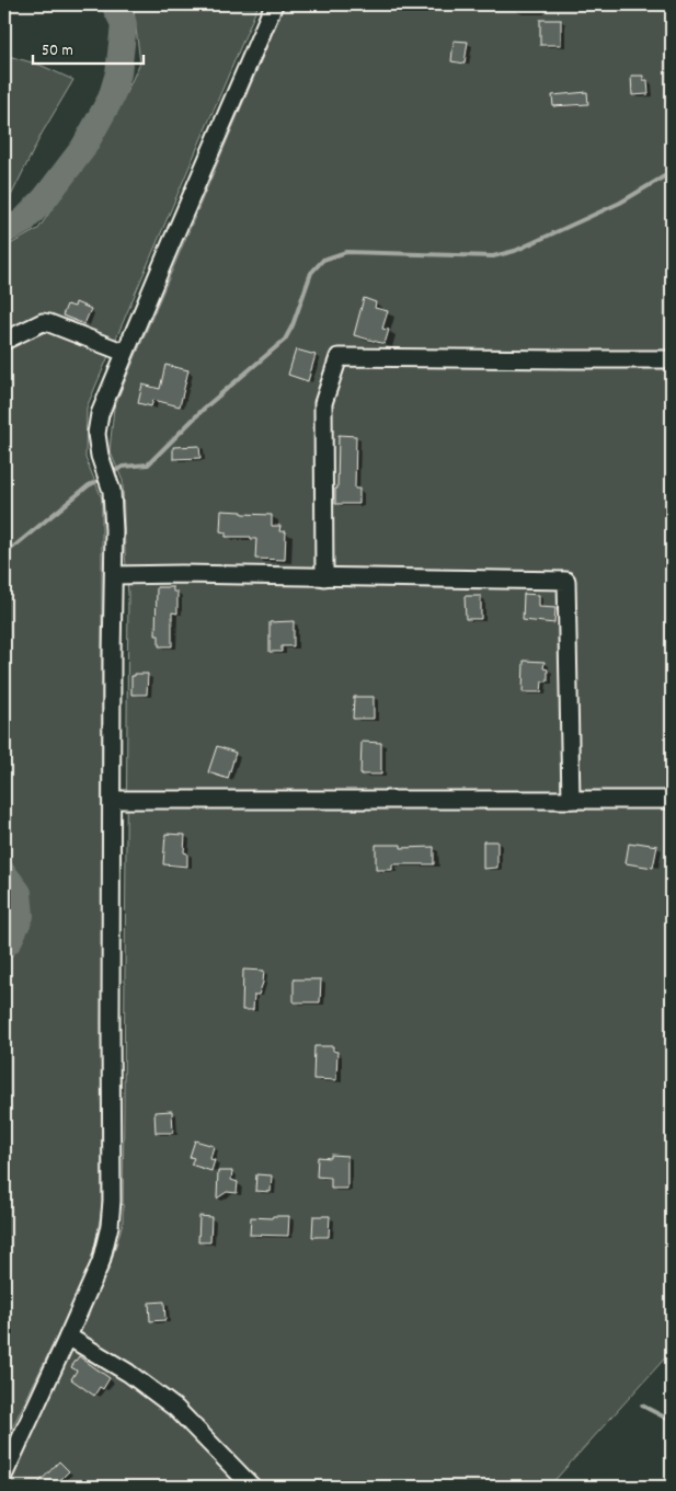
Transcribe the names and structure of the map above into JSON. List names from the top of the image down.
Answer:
{
  "scale_bar": "50 m"
}
